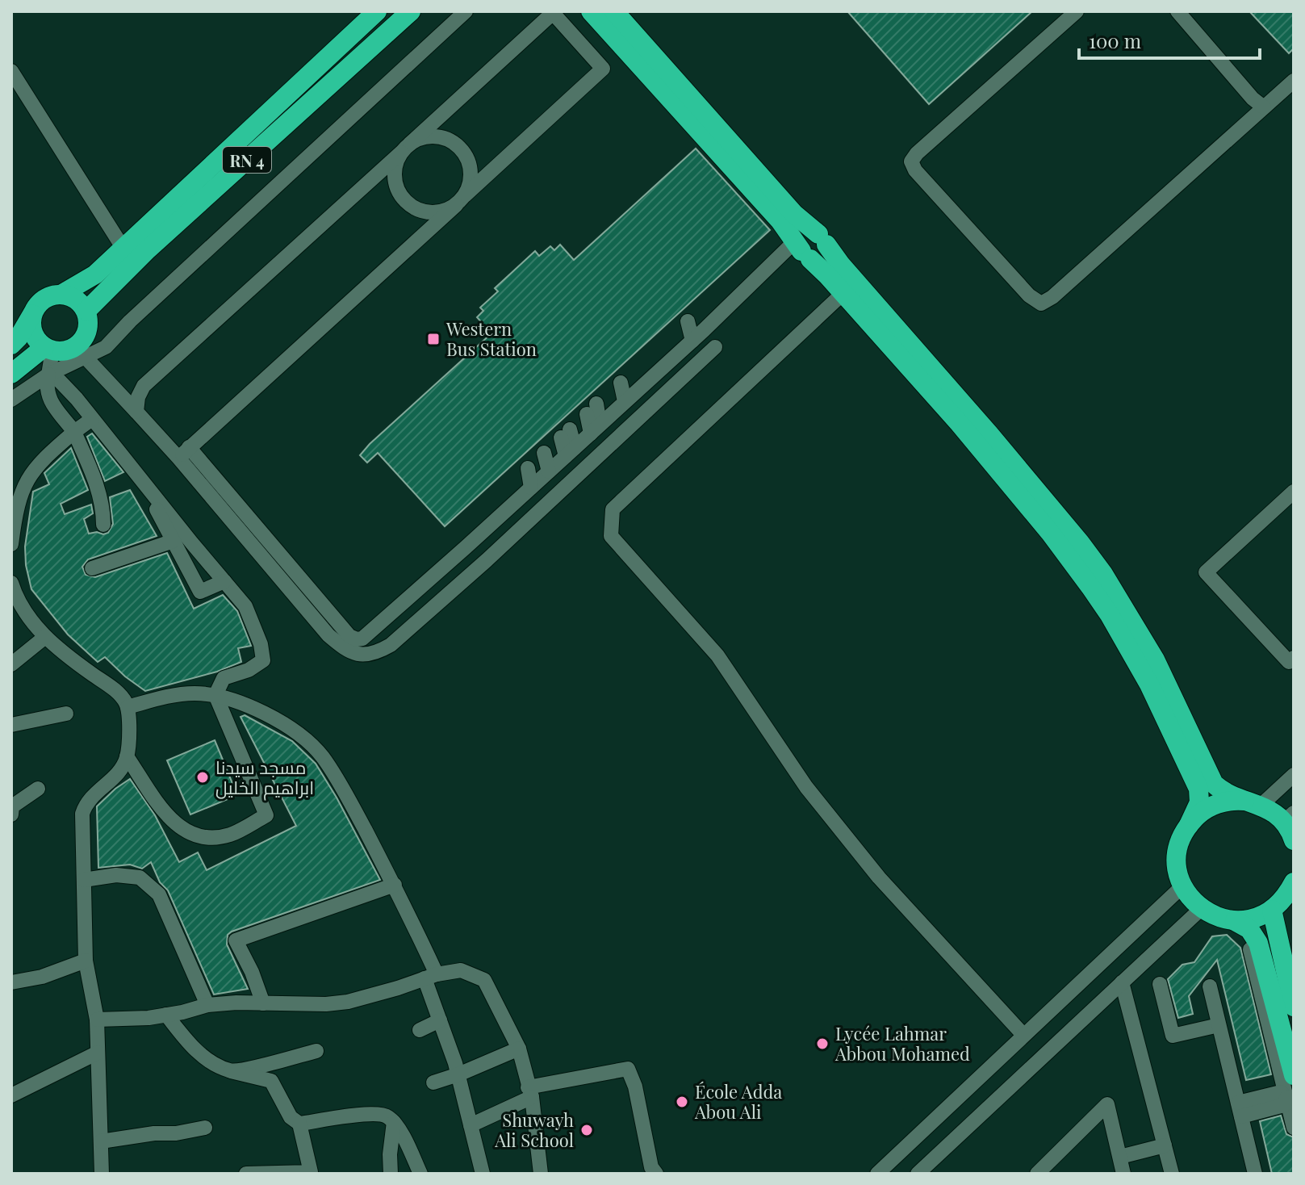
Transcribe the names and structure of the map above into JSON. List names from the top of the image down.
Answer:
{
  "streets": {
    "highway": ["RN 4"]
  },
  "places": {
    "transit": ["Western Bus Station"],
    "other": [
      "مسجد سيدنا ابراهيم الخليل",
      "Lycée Lahmar Abbou Mohamed",
      "École Adda Abou Ali",
      "Shuwayh Ali School"
    ]
  },
  "scale_bar": "100 m"
}
